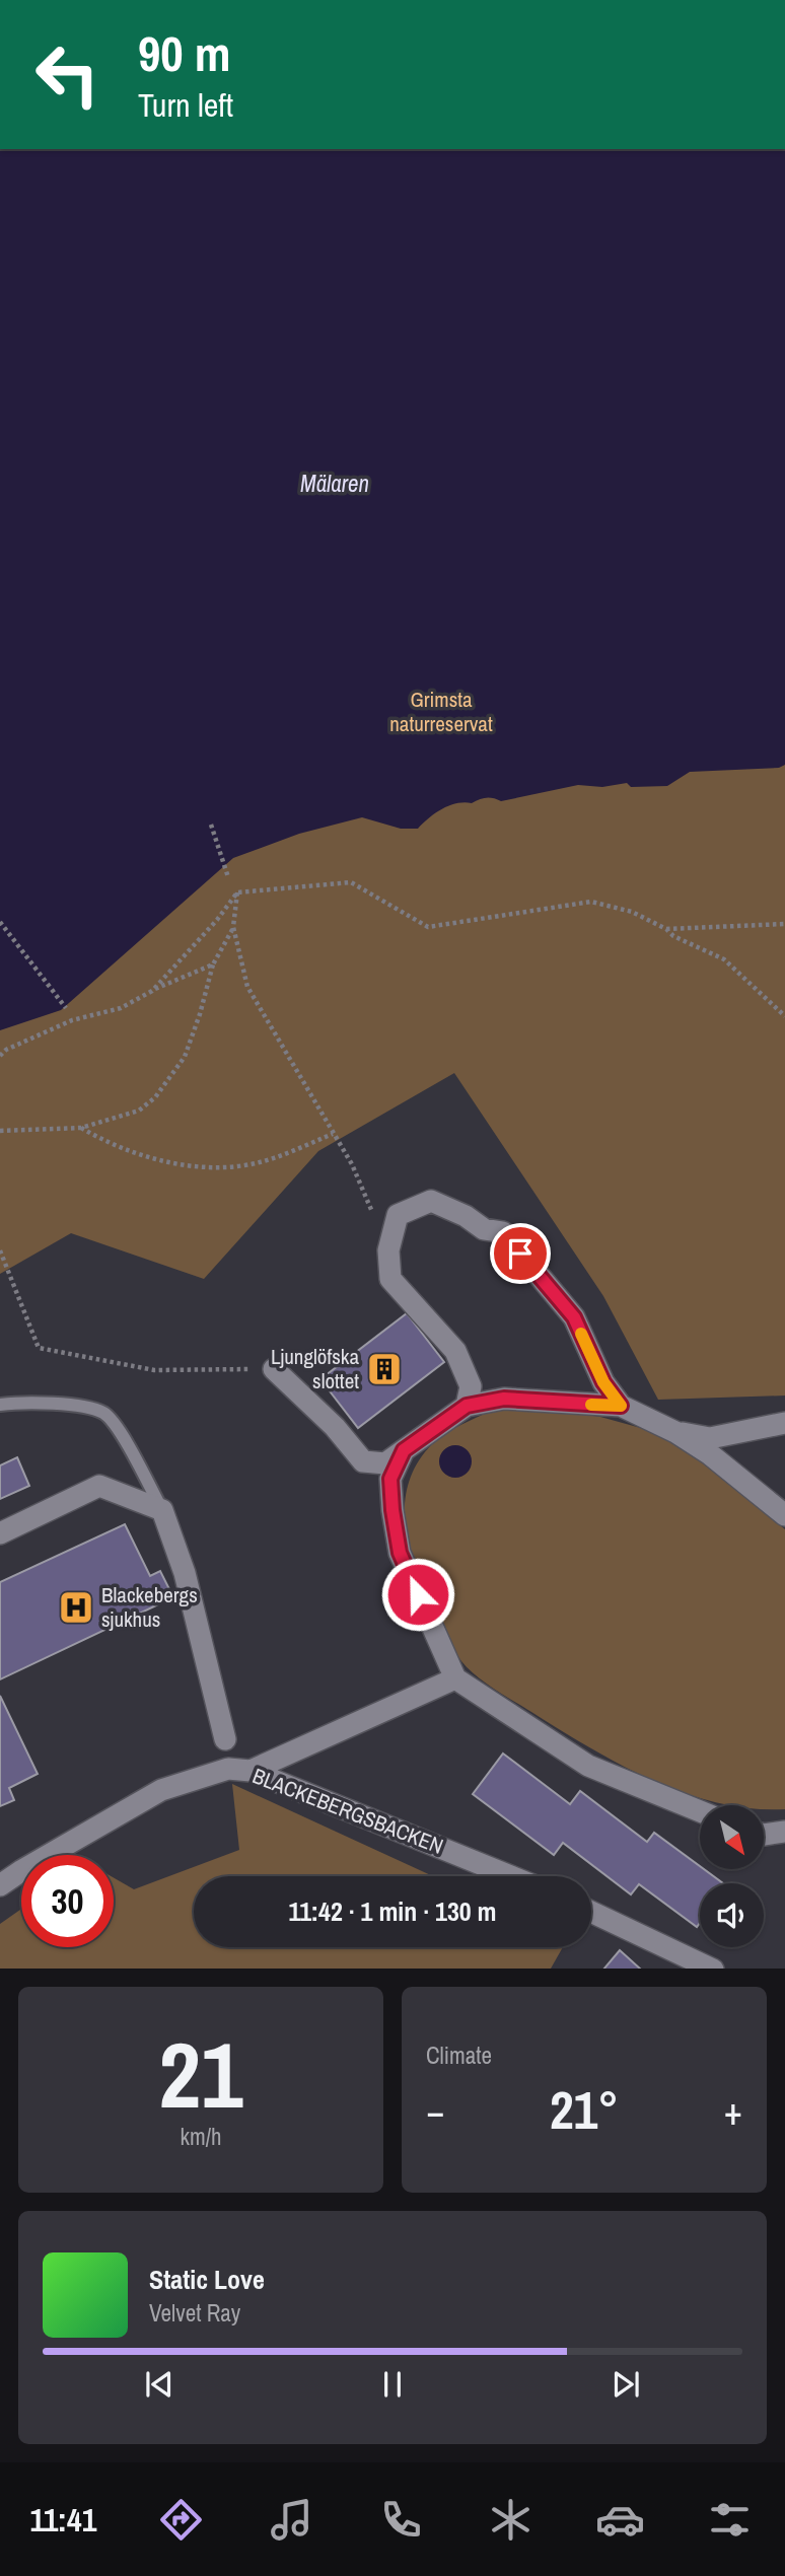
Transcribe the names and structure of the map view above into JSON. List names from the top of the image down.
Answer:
{
  "streets": {
    "street": ["BLACKEBERGSBACKEN"]
  },
  "water": ["Mälaren"],
  "parks": ["Grimsta naturreservat"],
  "places": {
    "building": ["Ljunglöfska slottet"],
    "hospital": ["Blackebergs sjukhus"]
  },
  "north": "bottom right",
  "page": {
    "turn": ["90 m", "Turn left"],
    "limit": "30",
    "trip": "11:42 · 1 min · 130 m",
    "tile": [
      ["21", "km/h"],
      "Climate"
    ],
    "heat": ["−", "21°", "+"],
    "song": ["Static Love", "Velvet Ray"],
    "tabs": "11:41"
  }
}
